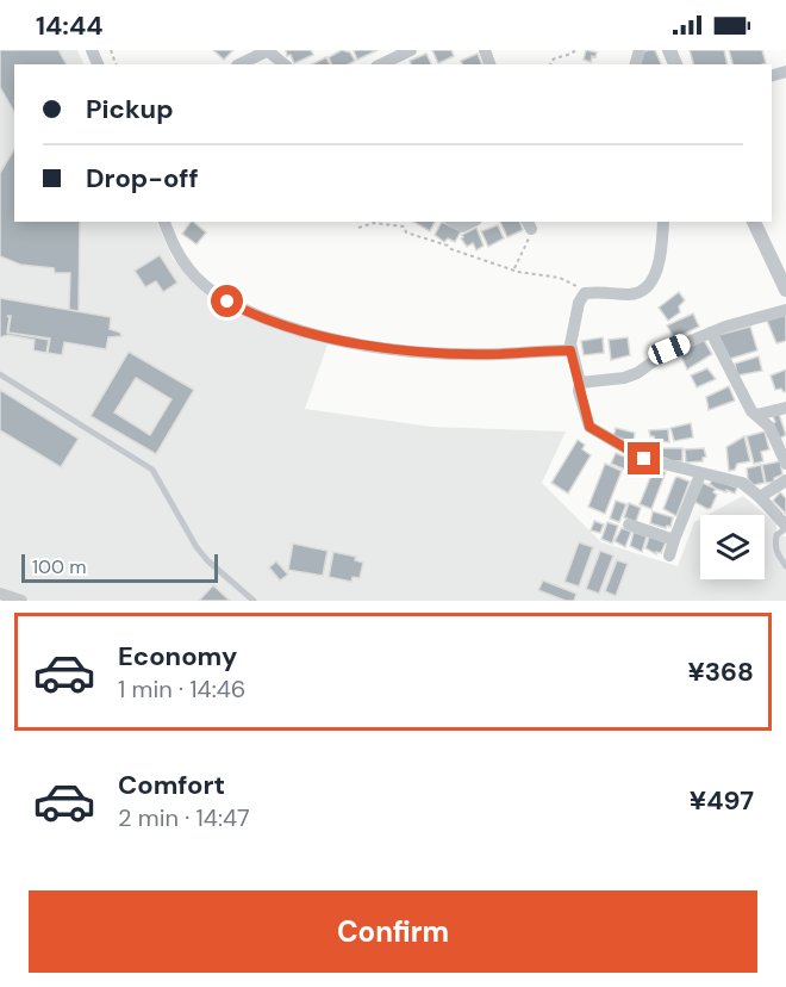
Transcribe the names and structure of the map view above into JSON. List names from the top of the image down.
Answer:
{
  "scale_bar": "100 m",
  "page": {
    "status": "14:44",
    "banner": ["Pickup", "Drop-off"],
    "scale": "100 m",
    "list": [
      {
        "name": "Economy",
        "note": "1 min · 14:46",
        "value": "¥368"
      },
      {
        "name": "Comfort",
        "note": "2 min · 14:47",
        "value": "¥497"
      }
    ],
    "buttons": "Confirm"
  }
}
